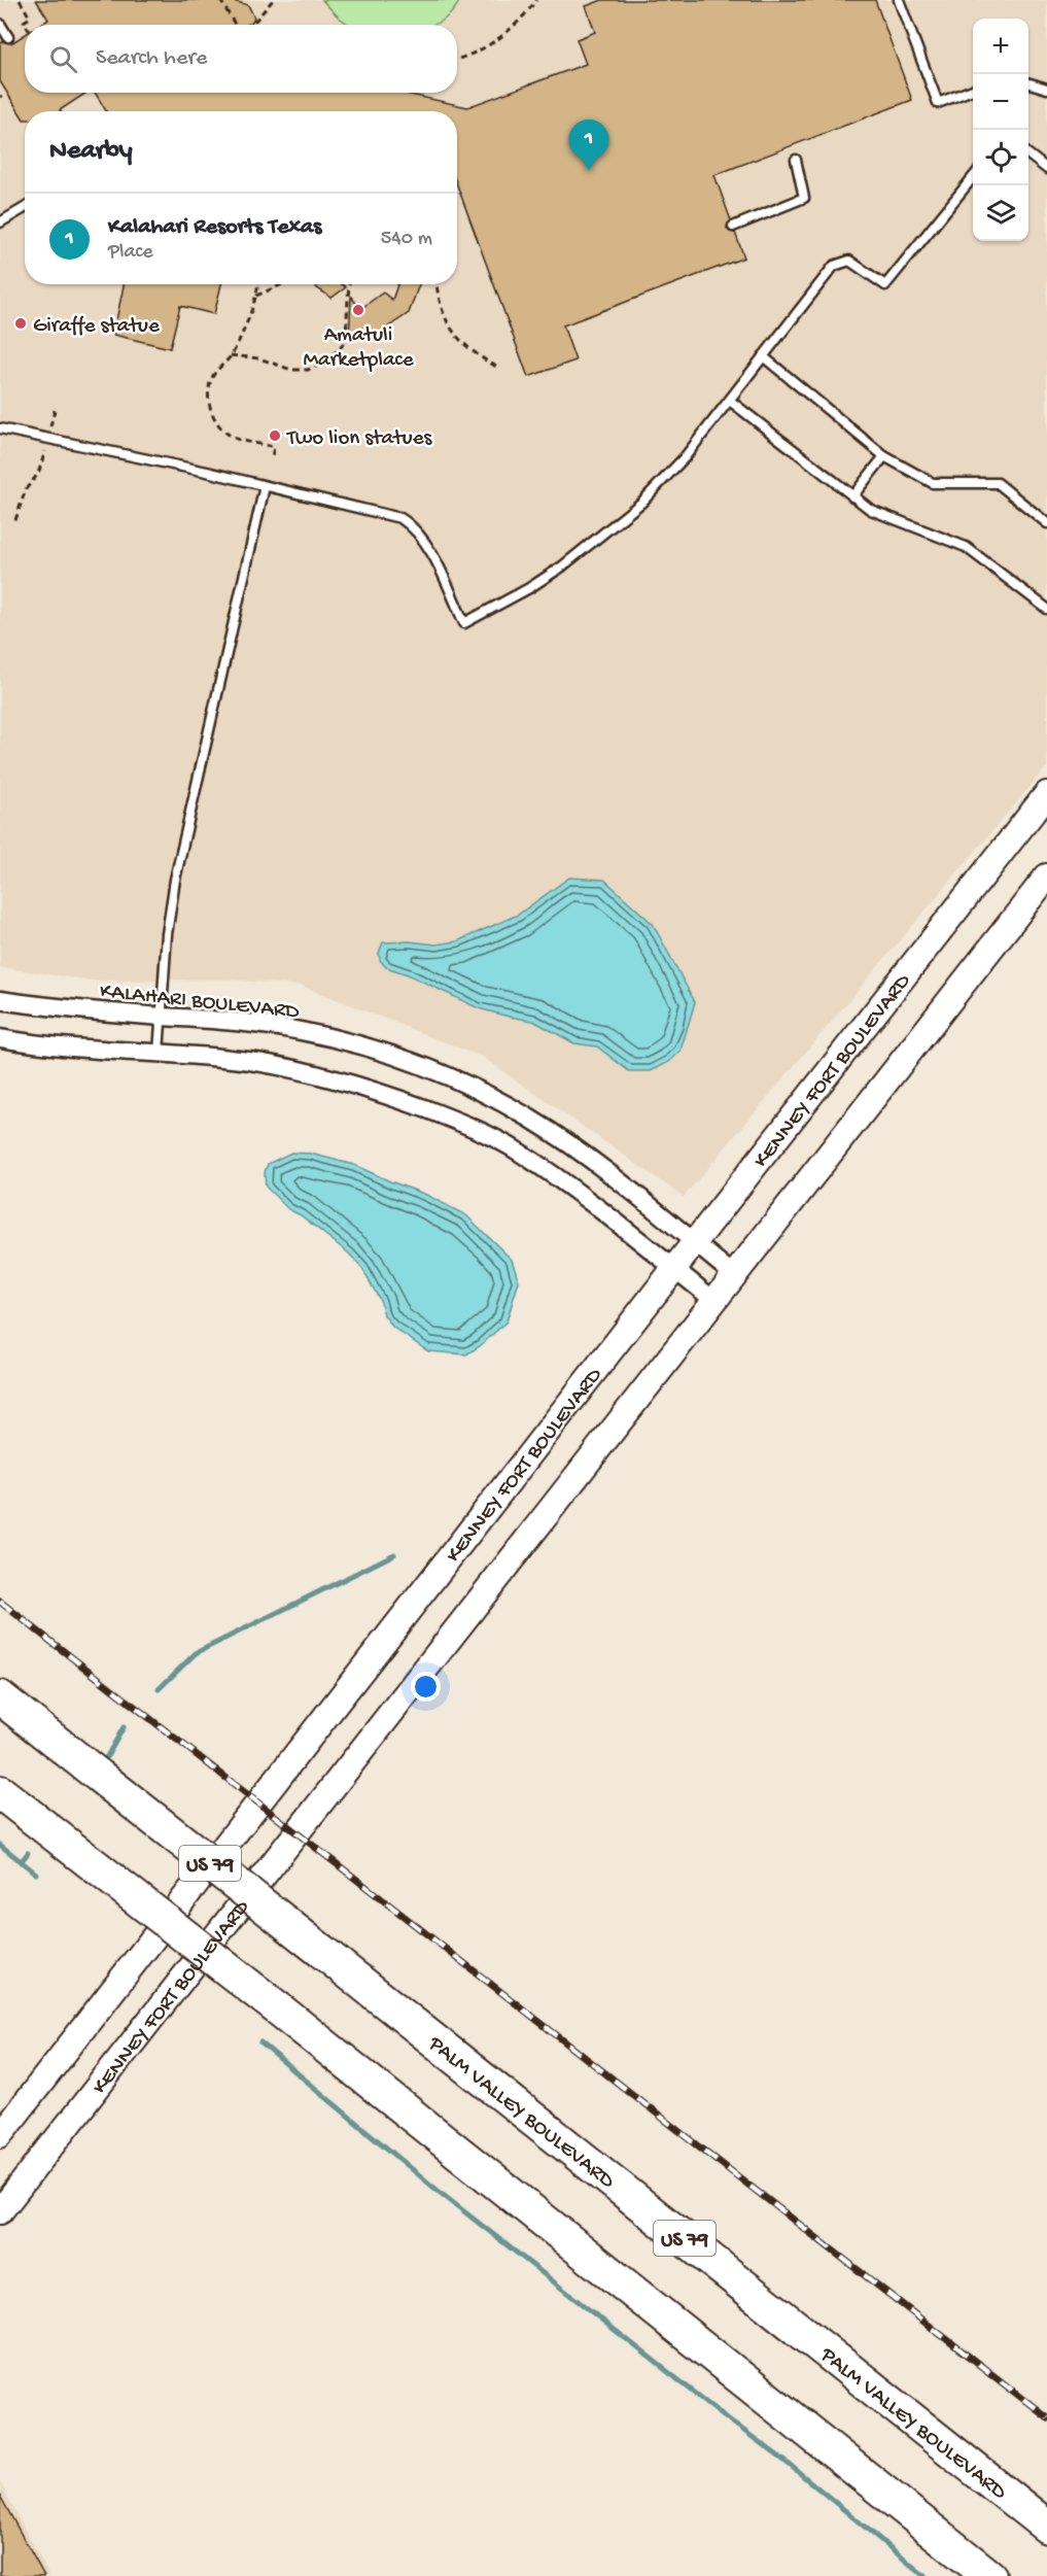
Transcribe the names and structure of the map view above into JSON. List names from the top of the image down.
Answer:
{
  "streets": {
    "highway": ["US 79", "PALM VALLEY BOULEVARD"],
    "main road": ["KENNEY FORT BOULEVARD"],
    "street": ["KALAHARI BOULEVARD"]
  },
  "crossings": [
    ["KALAHARI BOULEVARD", "KENNEY FORT BOULEVARD"]
  ],
  "places": ["Amatuli Marketplace", "Giraffe statue", "Two lion statues"],
  "page": {
    "map_buttons": ["+", "−"],
    "search": "Search here",
    "heading": "Nearby",
    "pins": "1",
    "list": [
      {
        "mark": "1",
        "name": "Kalahari Resorts Texas",
        "note": "Place",
        "value": "540 m"
      }
    ]
  }
}
